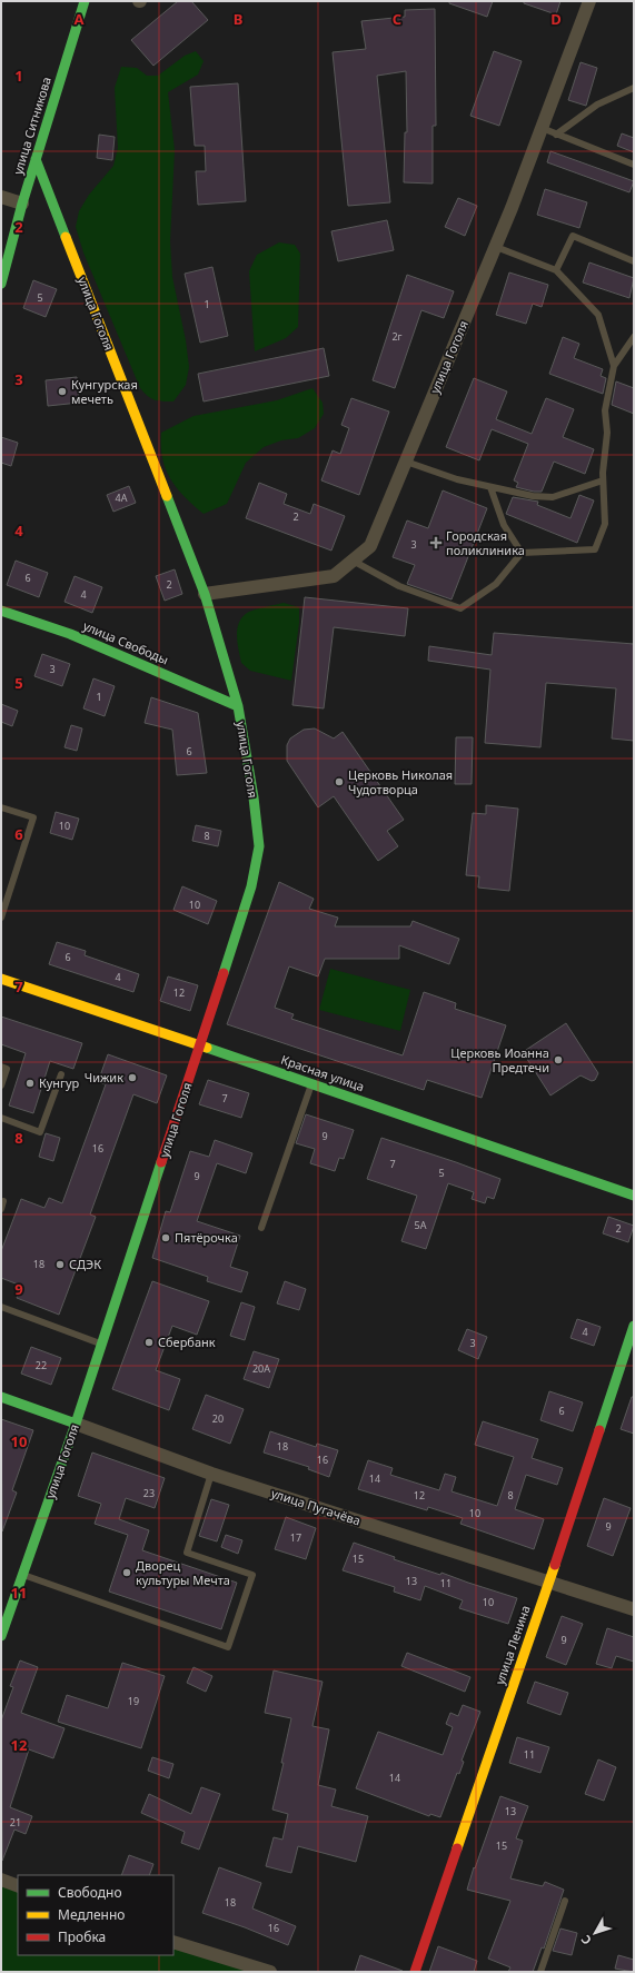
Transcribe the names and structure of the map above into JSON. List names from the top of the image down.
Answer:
{
  "streets": {
    "street": [
      "улица Ситникова",
      "улица Гоголя",
      "улица Свободы",
      "Красная улица",
      "улица Пугачёва",
      "улица Ленина"
    ]
  },
  "crossings": [
    ["улица Ситникова", "улица Гоголя"],
    ["улица Гоголя", "улица Свободы"],
    ["улица Гоголя", "Красная улица"],
    ["улица Гоголя", "улица Пугачёва"],
    ["улица Пугачёва", "улица Ленина"]
  ],
  "places": {
    "other": [
      "Кунгурская мечеть",
      "Церковь Николая Чудотворца",
      "Церковь Иоанна Предтечи",
      "Чижик",
      "Кунгур",
      "Пятёрочка",
      "СДЭК",
      "Сбербанк",
      "Дворец культуры Мечта"
    ],
    "health": ["Городская поликлиника"]
  },
  "house_numbers": [
    "5",
    "1",
    "2г",
    "4А",
    "2",
    "3",
    "6",
    "2",
    "4",
    "3",
    "1",
    "6",
    "10",
    "8",
    "10",
    "6",
    "4",
    "12",
    "7",
    "9",
    "16",
    "7",
    "5",
    "9",
    "5А",
    "2",
    "18",
    "4",
    "3",
    "22",
    "20А",
    "6",
    "20",
    "18",
    "16",
    "14",
    "23",
    "12",
    "8",
    "10",
    "9",
    "17",
    "15",
    "13",
    "11",
    "10",
    "9",
    "19",
    "11",
    "14",
    "13",
    "21",
    "15",
    "18",
    "16"
  ],
  "legend": ["Свободно", "Медленно", "Пробка"],
  "north": "bottom left",
  "grid": {
    "columns": [
      "A",
      "B",
      "C",
      "D"
    ],
    "rows": [
      "1",
      "2",
      "3",
      "4",
      "5",
      "6",
      "7",
      "8",
      "9",
      "10",
      "11",
      "12"
    ]
  }
}
